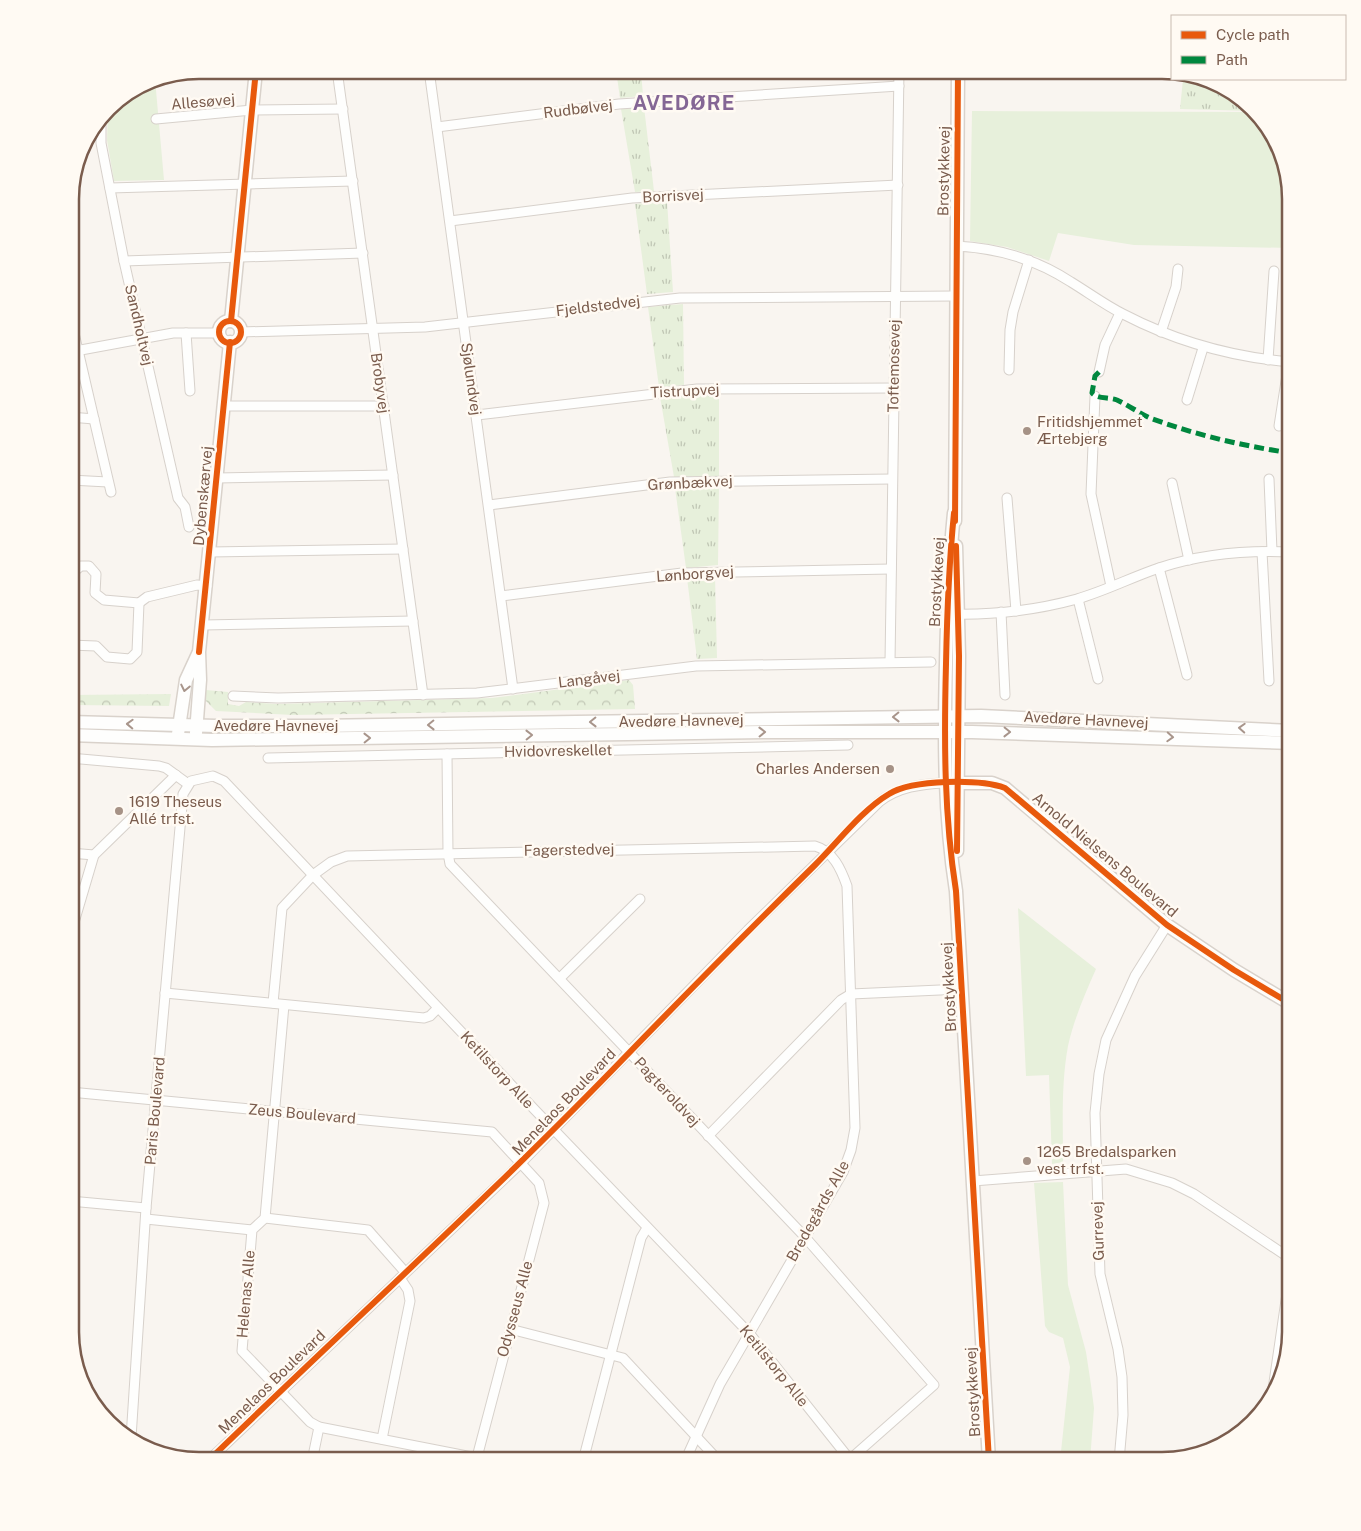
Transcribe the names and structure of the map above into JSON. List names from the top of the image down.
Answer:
{
  "streets": {
    "street": [
      "Allesøvej",
      "Rudbølvej",
      "Brostykkevej",
      "Borrisvej",
      "Fjeldstedvej",
      "Sandholtvej",
      "Toftemosevej",
      "Sjølundvej",
      "Brobyvej",
      "Tistrupvej",
      "Grønbækvej",
      "Dybenskærvej",
      "Lønborgvej",
      "Langåvej",
      "Avedøre Havnevej",
      "Hvidovreskellet",
      "Fagerstedvej",
      "Arnold Nielsens Boulevard",
      "Ketilstorp Alle",
      "Pagteroldvej",
      "Menelaos Boulevard",
      "Paris Boulevard",
      "Zeus Boulevard",
      "Bredegårds Alle",
      "Gurrevej",
      "Helenas Alle",
      "Odysseus Alle"
    ]
  },
  "crossings": [
    ["Allesøvej", "Brobyvej"],
    ["Rudbølvej", "Toftemosevej"],
    ["Rudbølvej", "Sjølundvej"],
    ["Brostykkevej", "Fjeldstedvej"],
    ["Brostykkevej", "Avedøre Havnevej"],
    ["Brostykkevej", "Arnold Nielsens Boulevard"],
    ["Brostykkevej", "Menelaos Boulevard"],
    ["Borrisvej", "Toftemosevej"],
    ["Borrisvej", "Sjølundvej"],
    ["Fjeldstedvej", "Toftemosevej"],
    ["Fjeldstedvej", "Sjølundvej"],
    ["Fjeldstedvej", "Brobyvej"],
    ["Fjeldstedvej", "Dybenskærvej"],
    ["Toftemosevej", "Tistrupvej"],
    ["Toftemosevej", "Grønbækvej"],
    ["Toftemosevej", "Lønborgvej"],
    ["Toftemosevej", "Langåvej"],
    ["Sjølundvej", "Tistrupvej"],
    ["Sjølundvej", "Grønbækvej"],
    ["Sjølundvej", "Lønborgvej"],
    ["Sjølundvej", "Langåvej"],
    ["Brobyvej", "Langåvej"],
    ["Dybenskærvej", "Avedøre Havnevej"],
    ["Hvidovreskellet", "Pagteroldvej"],
    ["Fagerstedvej", "Ketilstorp Alle"],
    ["Fagerstedvej", "Pagteroldvej"],
    ["Fagerstedvej", "Menelaos Boulevard"],
    ["Fagerstedvej", "Bredegårds Alle"],
    ["Arnold Nielsens Boulevard", "Menelaos Boulevard"],
    ["Arnold Nielsens Boulevard", "Gurrevej"],
    ["Ketilstorp Alle", "Menelaos Boulevard"],
    ["Ketilstorp Alle", "Paris Boulevard"],
    ["Ketilstorp Alle", "Bredegårds Alle"],
    ["Pagteroldvej", "Menelaos Boulevard"],
    ["Pagteroldvej", "Bredegårds Alle"],
    ["Menelaos Boulevard", "Zeus Boulevard"],
    ["Menelaos Boulevard", "Bredegårds Alle"],
    ["Menelaos Boulevard", "Helenas Alle"],
    ["Menelaos Boulevard", "Odysseus Alle"],
    ["Paris Boulevard", "Zeus Boulevard"],
    ["Zeus Boulevard", "Odysseus Alle"]
  ],
  "districts": ["AVEDØRE"],
  "places": [
    "Fritidshjemmet Ærtebjerg",
    "Charles Andersen",
    "1619 Theseus Allé trfst.",
    "1265 Bredalsparken vest trfst."
  ],
  "legend": ["Cycle path", "Path"]
}
